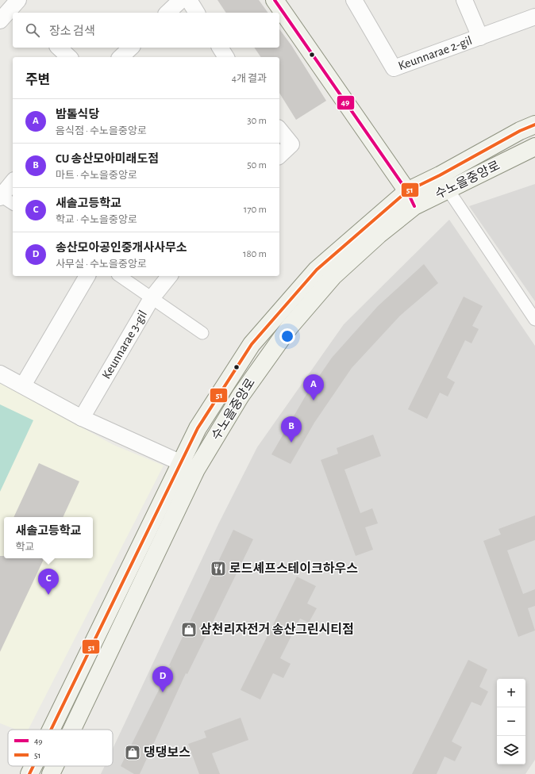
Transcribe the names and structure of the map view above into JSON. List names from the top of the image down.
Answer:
{
  "streets": {
    "main road": ["수노을중앙로"],
    "street": ["Keunnarae 2-gil", "Keunnarae 3-gil"]
  },
  "places": {
    "restaurant": ["로드셰프스테이크하우스"],
    "shop": ["삼천리자전거 송산그린시티점", "댕댕보스"]
  },
  "lines": ["transit line 49", "transit line 51"],
  "legend": ["49", "51"],
  "page": {
    "search": "장소 검색",
    "heading": ["주변", "4개 결과"],
    "list": [
      {
        "mark": "A",
        "name": "밤톨식당",
        "note": "음식점 · 수노을중앙로",
        "value": "30 m"
      },
      {
        "mark": "B",
        "name": "CU 송산모아미래도점",
        "note": "마트 · 수노을중앙로",
        "value": "50 m"
      },
      {
        "mark": "C",
        "name": "새솔고등학교",
        "note": "학교 · 수노을중앙로",
        "value": "170 m"
      },
      {
        "mark": "D",
        "name": "송산모아공인중개사사무소",
        "note": "사무실 · 수노을중앙로",
        "value": "180 m"
      }
    ],
    "pins": [
      "A",
      "B",
      "C",
      "D"
    ],
    "popup": ["새솔고등학교", "학교"],
    "map_buttons": ["+", "−"]
  }
}
